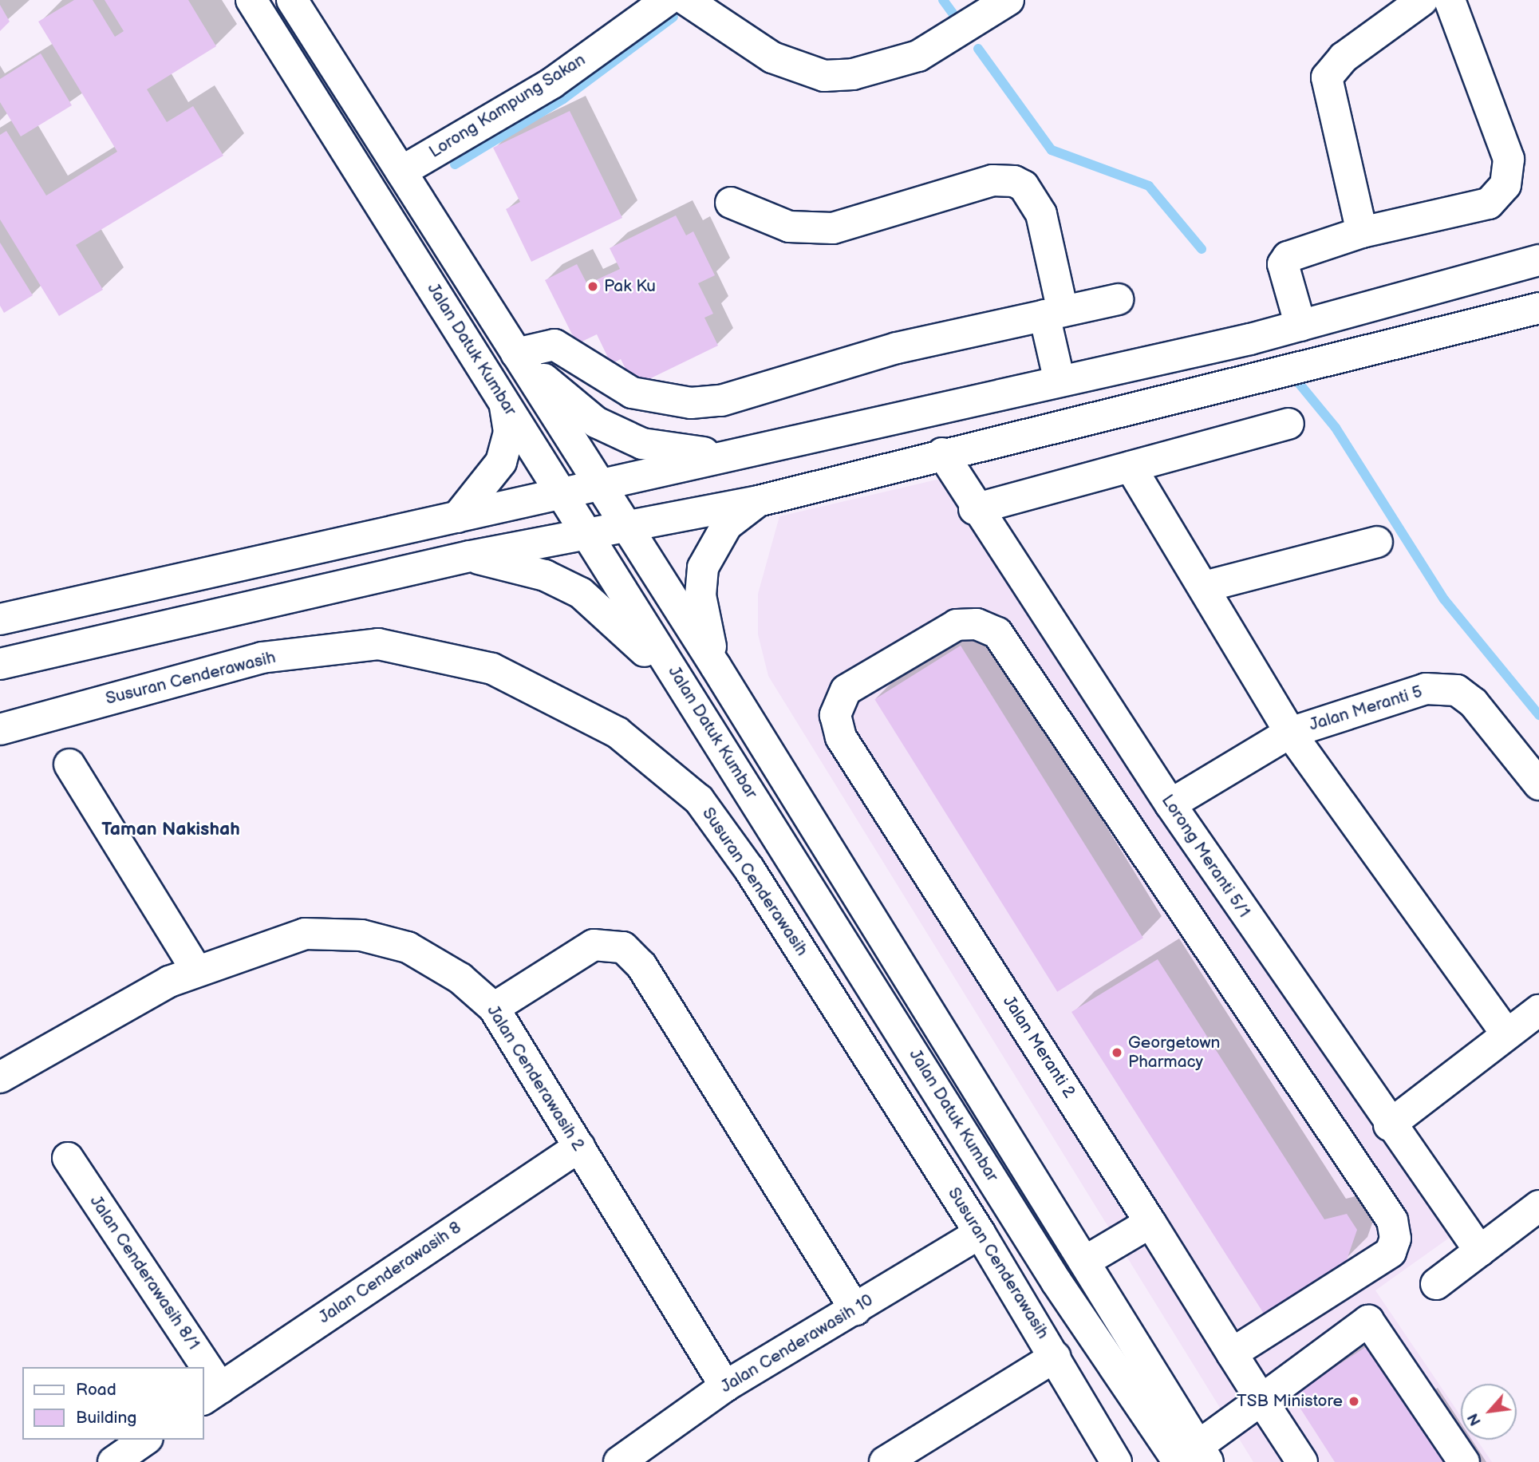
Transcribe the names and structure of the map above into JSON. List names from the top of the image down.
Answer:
{
  "streets": {
    "street": [
      "Lorong Kampung Sakan",
      "Jalan Datuk Kumbar",
      "Susuran Cenderawasih",
      "Jalan Meranti 5",
      "Lorong Meranti 5/1",
      "Jalan Meranti 2",
      "Jalan Cenderawasih 2",
      "Jalan Cenderawasih 8/1",
      "Jalan Cenderawasih 8",
      "Jalan Cenderawasih 10"
    ]
  },
  "crossings": [
    ["Lorong Kampung Sakan", "Jalan Datuk Kumbar"],
    ["Susuran Cenderawasih", "Jalan Cenderawasih 10"],
    ["Jalan Meranti 5", "Lorong Meranti 5/1"],
    ["Jalan Cenderawasih 2", "Jalan Cenderawasih 8"],
    ["Jalan Cenderawasih 2", "Jalan Cenderawasih 10"]
  ],
  "districts": ["Taman Nakishah"],
  "places": ["Pak Ku", "Georgetown Pharmacy", "TSB Ministore"],
  "legend": ["Road", "Building"],
  "north": "bottom left"
}
